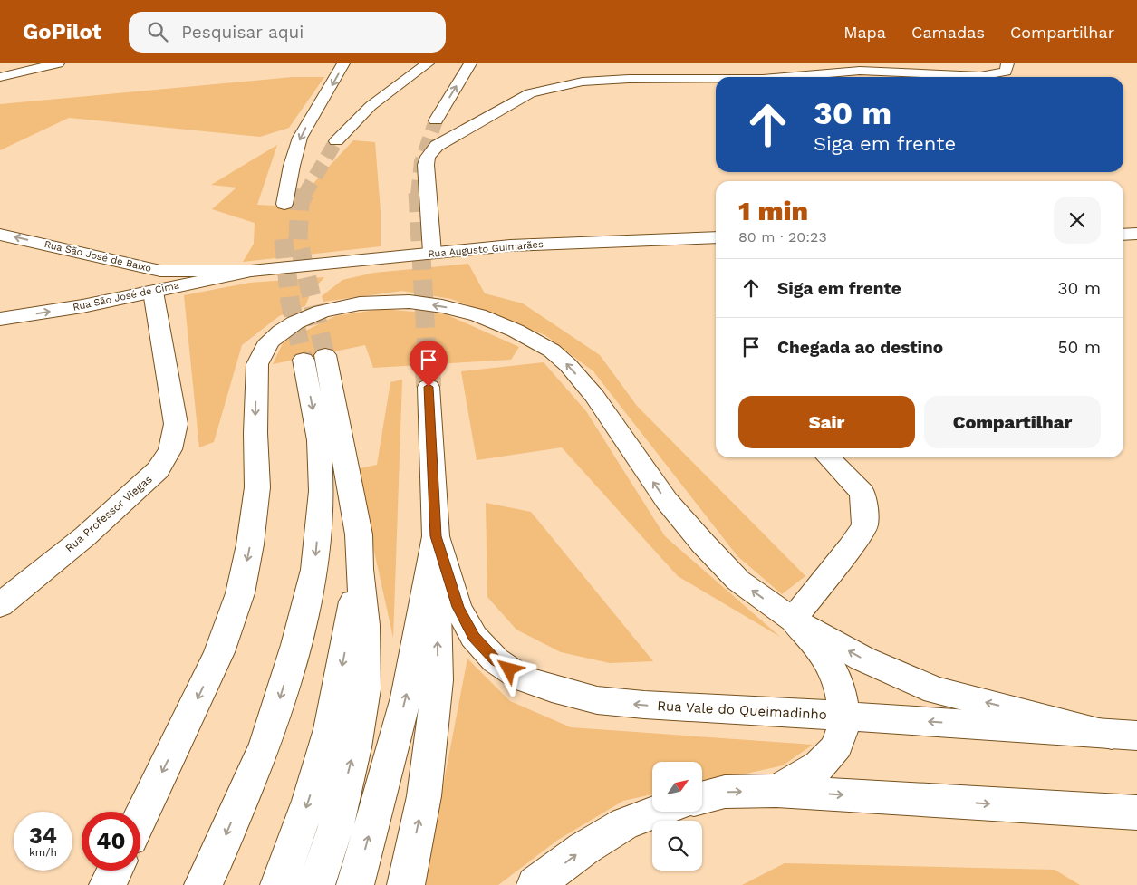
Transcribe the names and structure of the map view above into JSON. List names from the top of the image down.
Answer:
{
  "streets": {
    "main road": [
      "Rua Augusto Guimarães",
      "Rua São José de Baixo",
      "Rua São José de Cima",
      "Rua Professor Viegas",
      "Rua Vale do Queimadinho"
    ]
  },
  "crossings": [
    ["Rua Augusto Guimarães", "Rua São José de Cima"],
    ["Rua São José de Baixo", "Rua São José de Cima"],
    ["Rua São José de Baixo", "Rua Professor Viegas"],
    ["Rua São José de Cima", "Rua Professor Viegas"]
  ],
  "one_way": ["Rua São José de Baixo", "Rua São José de Cima"],
  "north": "top right",
  "page": {
    "header": "GoPilot",
    "search": "Pesquisar aqui",
    "nav": ["Mapa", "Camadas", "Compartilhar"],
    "turn": ["30 m", "Siga em frente"],
    "heading": ["1 min", "80 m · 20:23"],
    "list": [
      {
        "name": "Siga em frente",
        "value": "30 m"
      },
      {
        "name": "Chegada ao destino",
        "value": "50 m"
      }
    ],
    "buttons": ["Sair", "Compartilhar"],
    "speed": "34 km/h",
    "limit": "40"
  }
}
